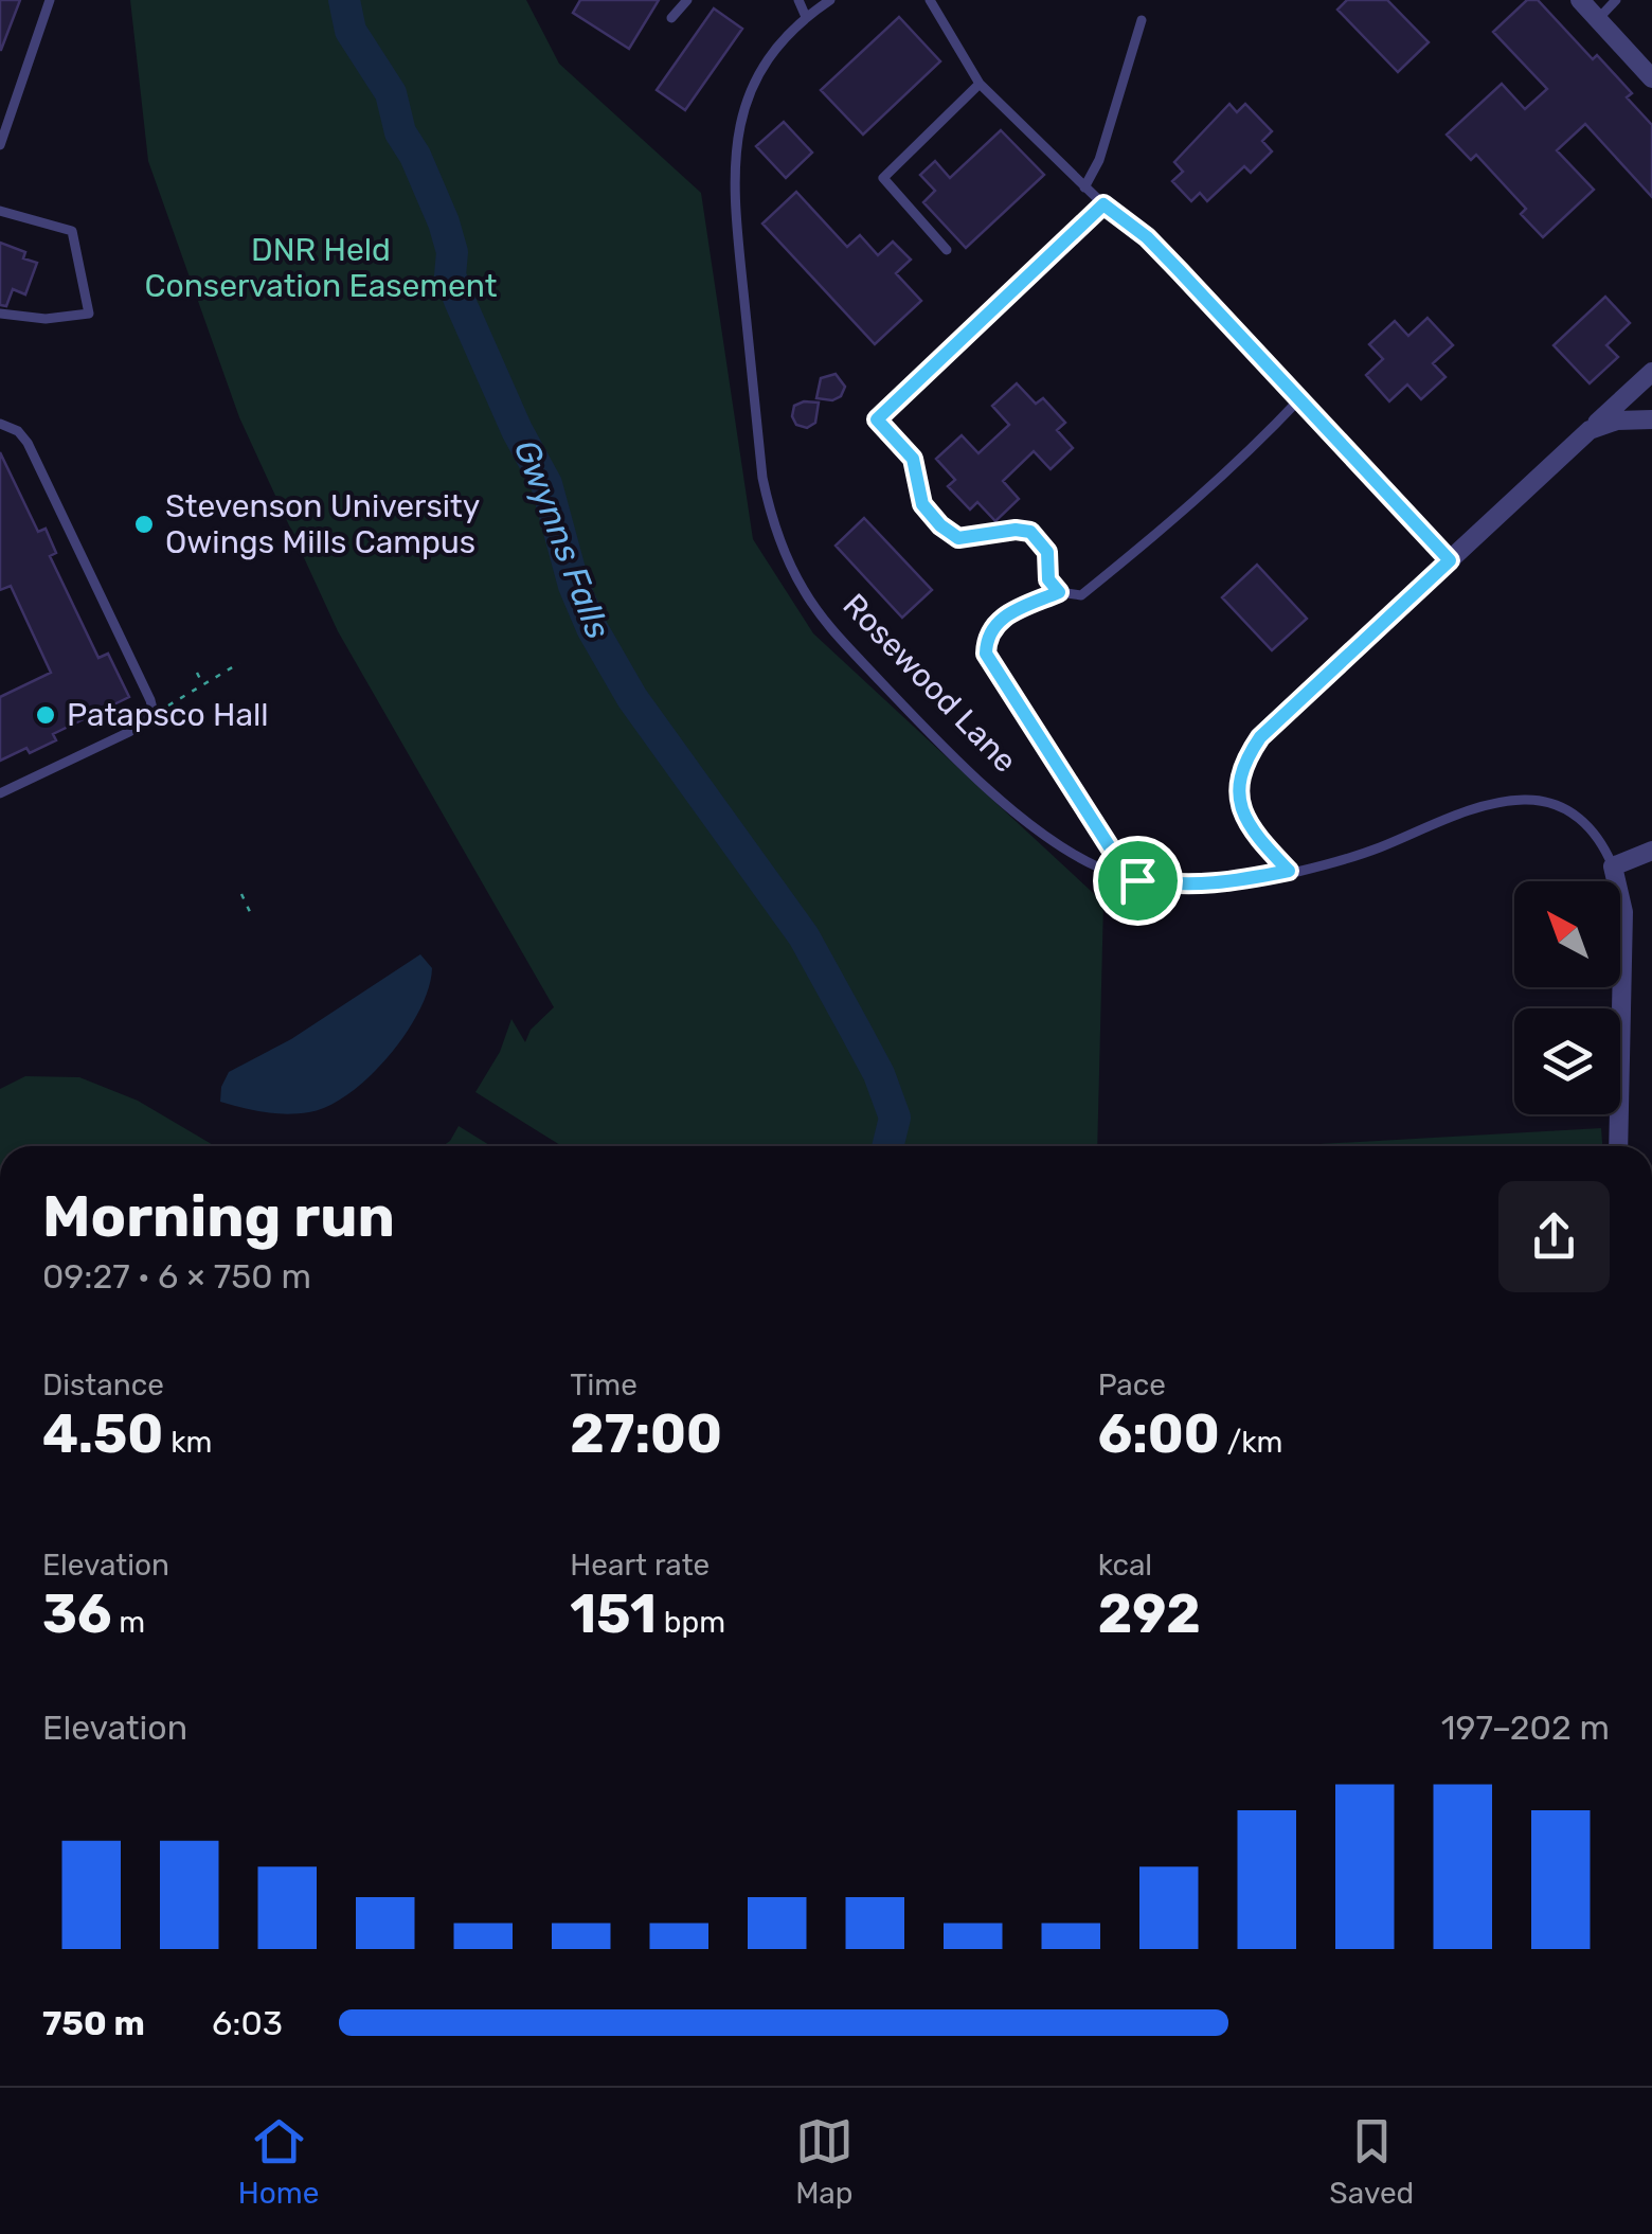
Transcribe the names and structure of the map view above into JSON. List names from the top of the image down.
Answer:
{
  "streets": {
    "street": ["Rosewood Lane"]
  },
  "water": ["Gwynns Falls"],
  "parks": ["DNR Held Conservation Easement"],
  "places": ["Stevenson University Owings Mills Campus", "Patapsco Hall"],
  "north": "top left",
  "page": {
    "heading": ["Morning run", "09:27 · 6 × 750 m"],
    "stats": [
      ["Distance", "4.50 km"],
      ["Time", "27:00"],
      ["Pace", "6:00 /km"],
      ["Elevation", "36 m"],
      ["Heart rate", "151 bpm"],
      ["kcal", "292"]
    ],
    "chart": ["Elevation", "197–202 m"],
    "list": [
      {
        "name": "750 m",
        "note": "6:03"
      }
    ],
    "tabs": ["Home", "Map", "Saved"]
  }
}
